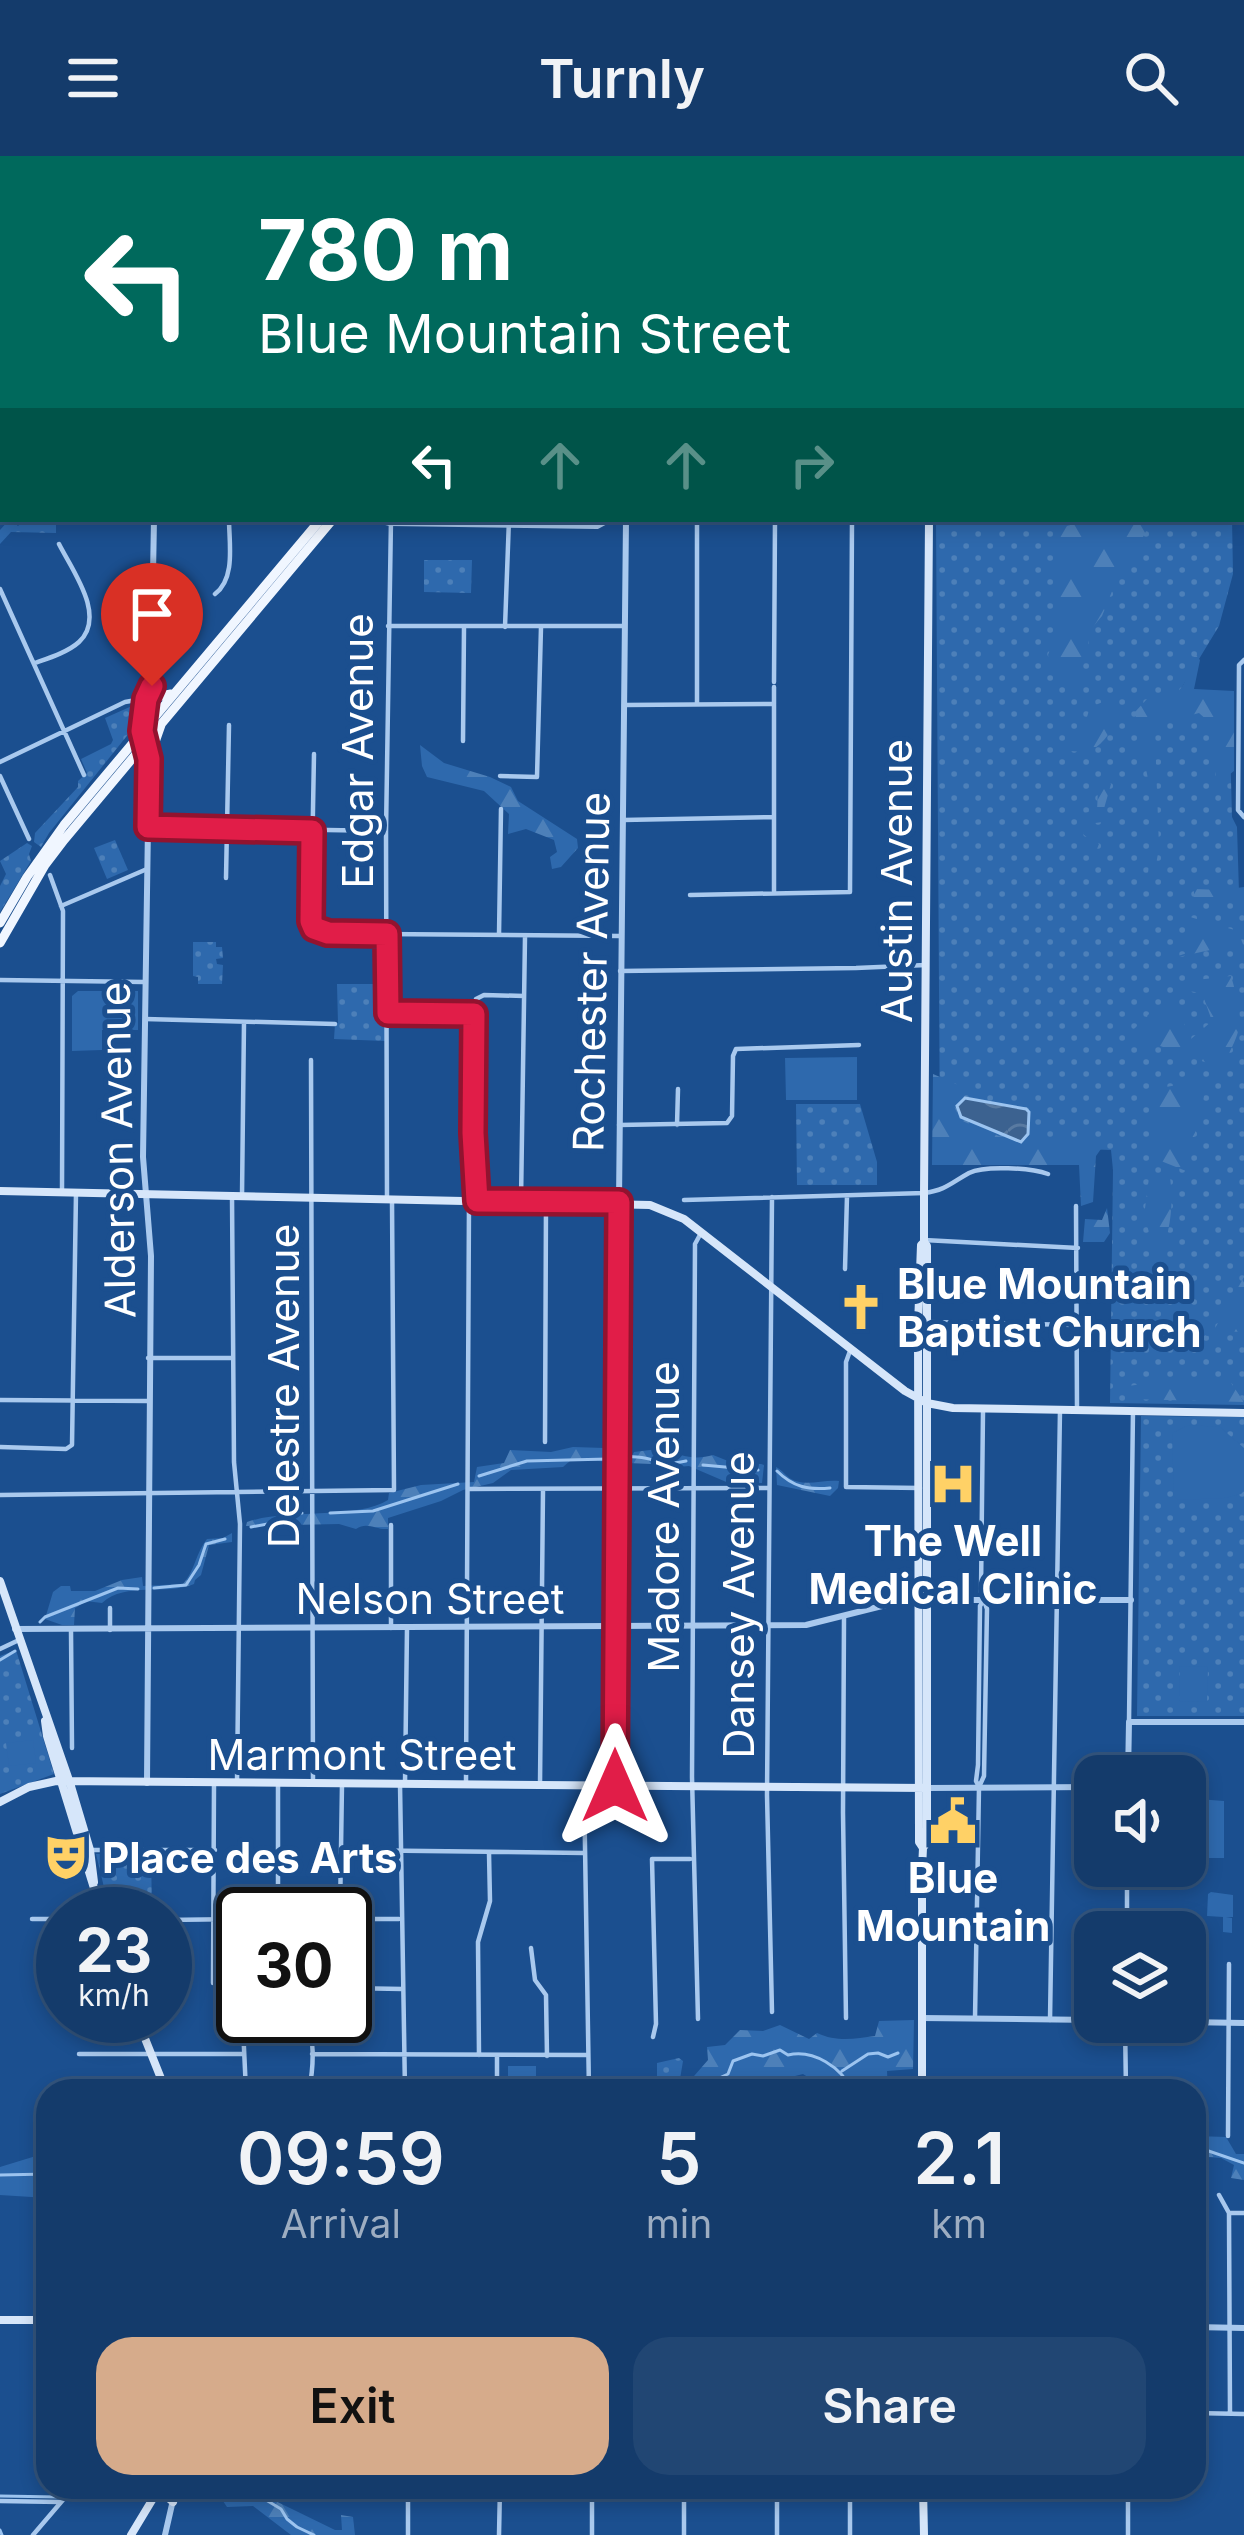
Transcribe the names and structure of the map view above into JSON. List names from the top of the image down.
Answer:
{
  "streets": {
    "main road": ["Austin Avenue", "Marmont Street"],
    "street": [
      "Edgar Avenue",
      "Rochester Avenue",
      "Alderson Avenue",
      "Delestre Avenue",
      "Madore Avenue",
      "Nelson Street",
      "Dansey Avenue"
    ]
  },
  "crossings": [
    ["Edgar Avenue", "Delestre Avenue"],
    ["Austin Avenue", "Nelson Street"],
    ["Austin Avenue", "Marmont Street"],
    ["Rochester Avenue", "Nelson Street"],
    ["Rochester Avenue", "Marmont Street"],
    ["Alderson Avenue", "Nelson Street"],
    ["Alderson Avenue", "Marmont Street"],
    ["Delestre Avenue", "Nelson Street"],
    ["Delestre Avenue", "Marmont Street"],
    ["Madore Avenue", "Nelson Street"],
    ["Madore Avenue", "Marmont Street"],
    ["Nelson Street", "Dansey Avenue"],
    ["Dansey Avenue", "Marmont Street"]
  ],
  "places": {
    "church": ["Blue Mountain Baptist Church"],
    "hospital": ["The Well Medical Clinic"],
    "public building": ["Blue Mountain"],
    "theatre": ["Place des Arts"]
  },
  "page": {
    "header": "Turnly",
    "turn": ["780 m", "Blue Mountain Street"],
    "speed": "23 km/h",
    "limit": "30",
    "eta": [
      "09:59",
      "Arrival",
      "5",
      "min",
      "2.1",
      "km"
    ],
    "buttons": ["Exit", "Share"]
  }
}
